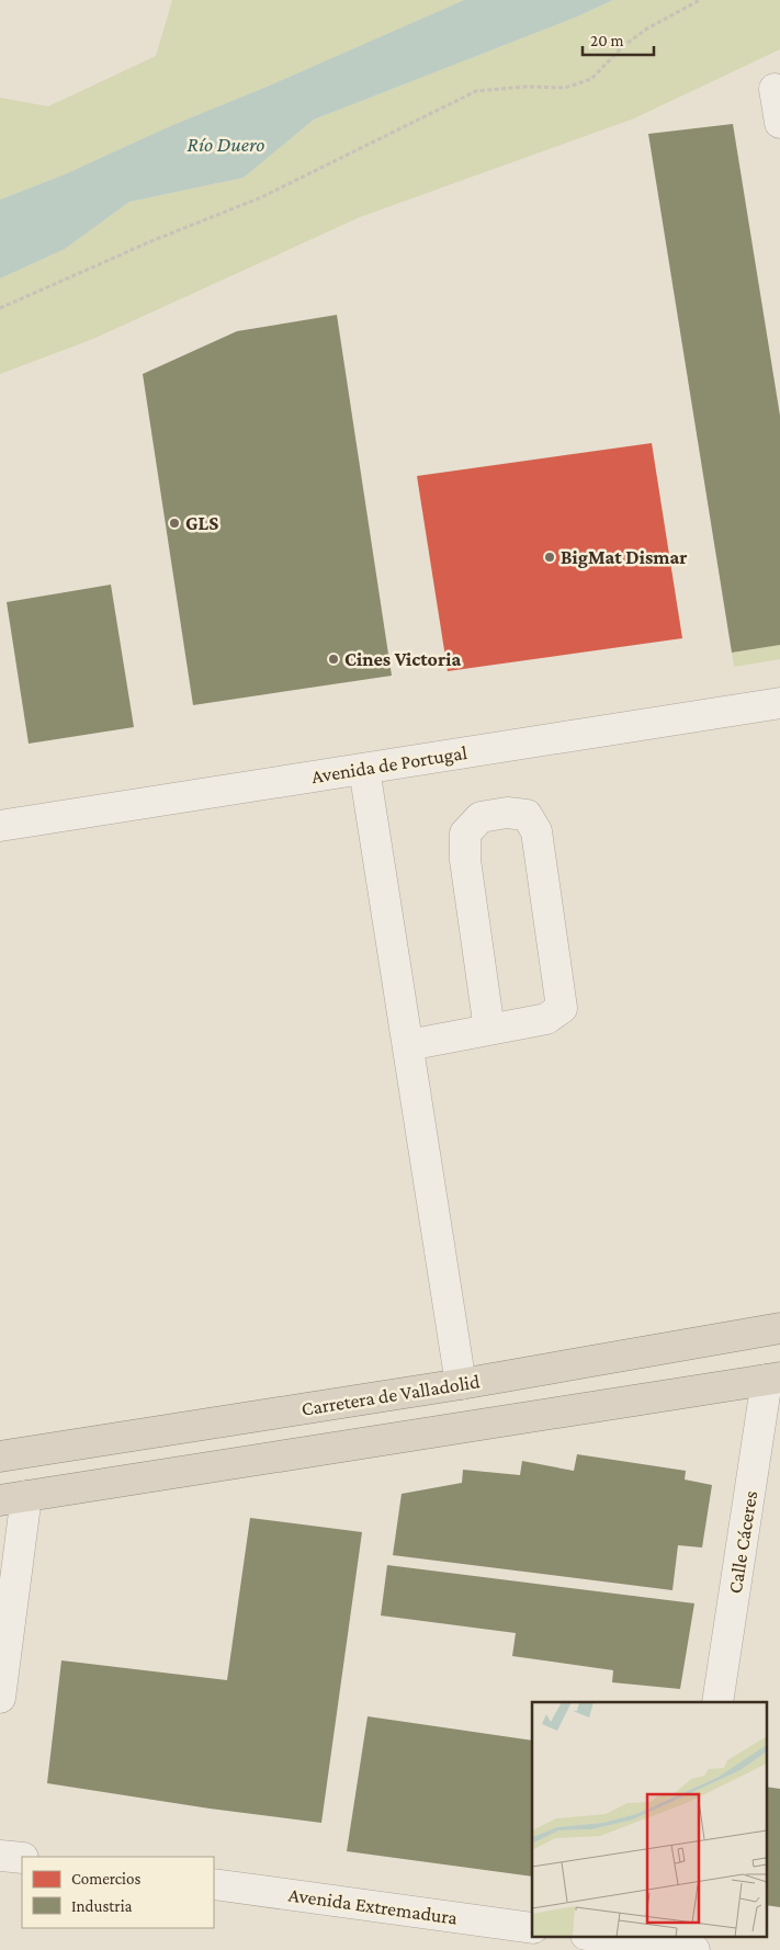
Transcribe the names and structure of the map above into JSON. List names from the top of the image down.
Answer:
{
  "streets": {
    "highway": ["Carretera de Valladolid"],
    "street": ["Avenida de Portugal", "Calle Cáceres", "Avenida Extremadura"]
  },
  "water": ["Río Duero"],
  "places": ["GLS", "BigMat Dismar", "Cines Victoria"],
  "legend": ["Comercios", "Industria"],
  "scale_bar": "20 m"
}
